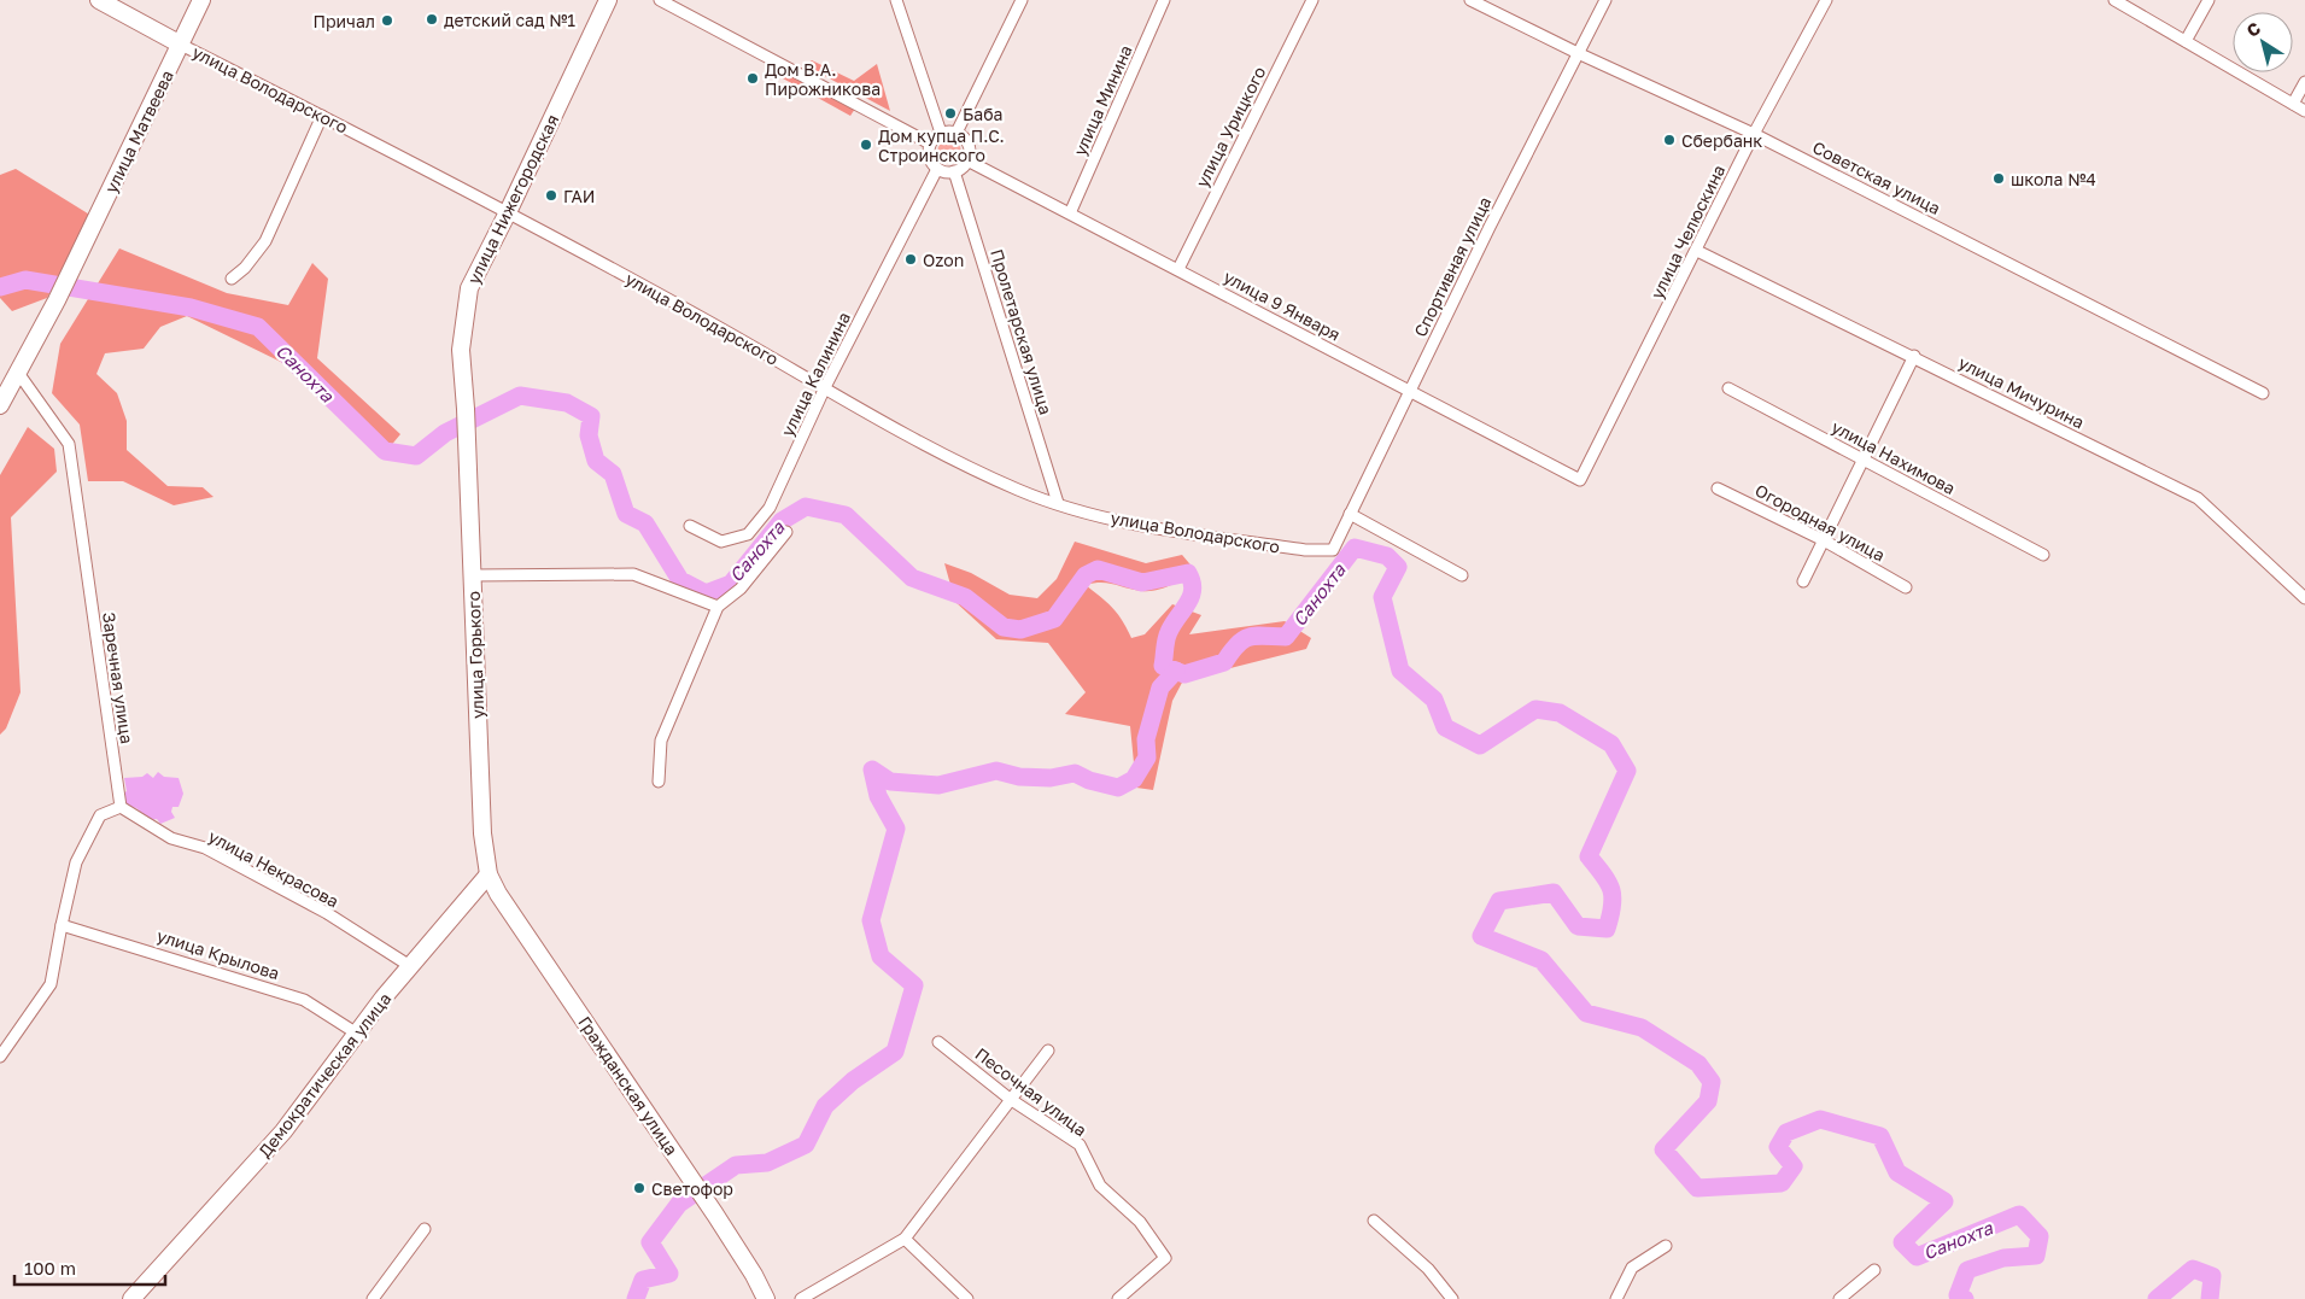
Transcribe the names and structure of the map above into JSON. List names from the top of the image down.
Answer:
{
  "streets": {
    "street": [
      "улица Володарского",
      "улица Минина",
      "улица Урицкого",
      "улица Матвеева",
      "Советская улица",
      "улица Нижегородская",
      "улица Челюскина",
      "Спортивная улица",
      "улица 9 Января",
      "Пролетарская улица",
      "улица Калинина",
      "улица Мичурина",
      "улица Нахимова",
      "Огородная улица",
      "улица Горького",
      "Заречная улица",
      "улица Некрасова",
      "улица Крылова",
      "Демократическая улица",
      "Гражданская улица",
      "Песочная улица"
    ]
  },
  "crossings": [
    ["улица Володарского", "улица Матвеева"],
    ["улица Володарского", "улица Нижегородская"],
    ["улица Володарского", "Спортивная улица"],
    ["улица Володарского", "Пролетарская улица"],
    ["улица Володарского", "улица Калинина"],
    ["улица Минина", "улица 9 Января"],
    ["улица Урицкого", "улица 9 Января"],
    ["улица Матвеева", "Заречная улица"],
    ["Советская улица", "улица Челюскина"],
    ["Советская улица", "Спортивная улица"],
    ["улица Нижегородская", "улица Горького"],
    ["улица Челюскина", "улица 9 Января"],
    ["улица Челюскина", "улица Мичурина"],
    ["Спортивная улица", "улица 9 Января"],
    ["улица 9 Января", "Пролетарская улица"],
    ["улица 9 Января", "улица Калинина"],
    ["Пролетарская улица", "улица Калинина"],
    ["улица Горького", "Демократическая улица"],
    ["улица Горького", "Гражданская улица"],
    ["Заречная улица", "улица Некрасова"],
    ["улица Некрасова", "Демократическая улица"],
    ["улица Крылова", "Демократическая улица"],
    ["Демократическая улица", "Гражданская улица"]
  ],
  "water": ["Санохта"],
  "places": [
    "детский сад №1",
    "Причал",
    "Дом В.А. Пирожникова",
    "Баба",
    "Сбербанк",
    "Дом купца П.С. Строинского",
    "школа №4",
    "ГАИ",
    "Ozon",
    "Светофор"
  ],
  "scale_bar": "100 m",
  "north": "top left"
}
